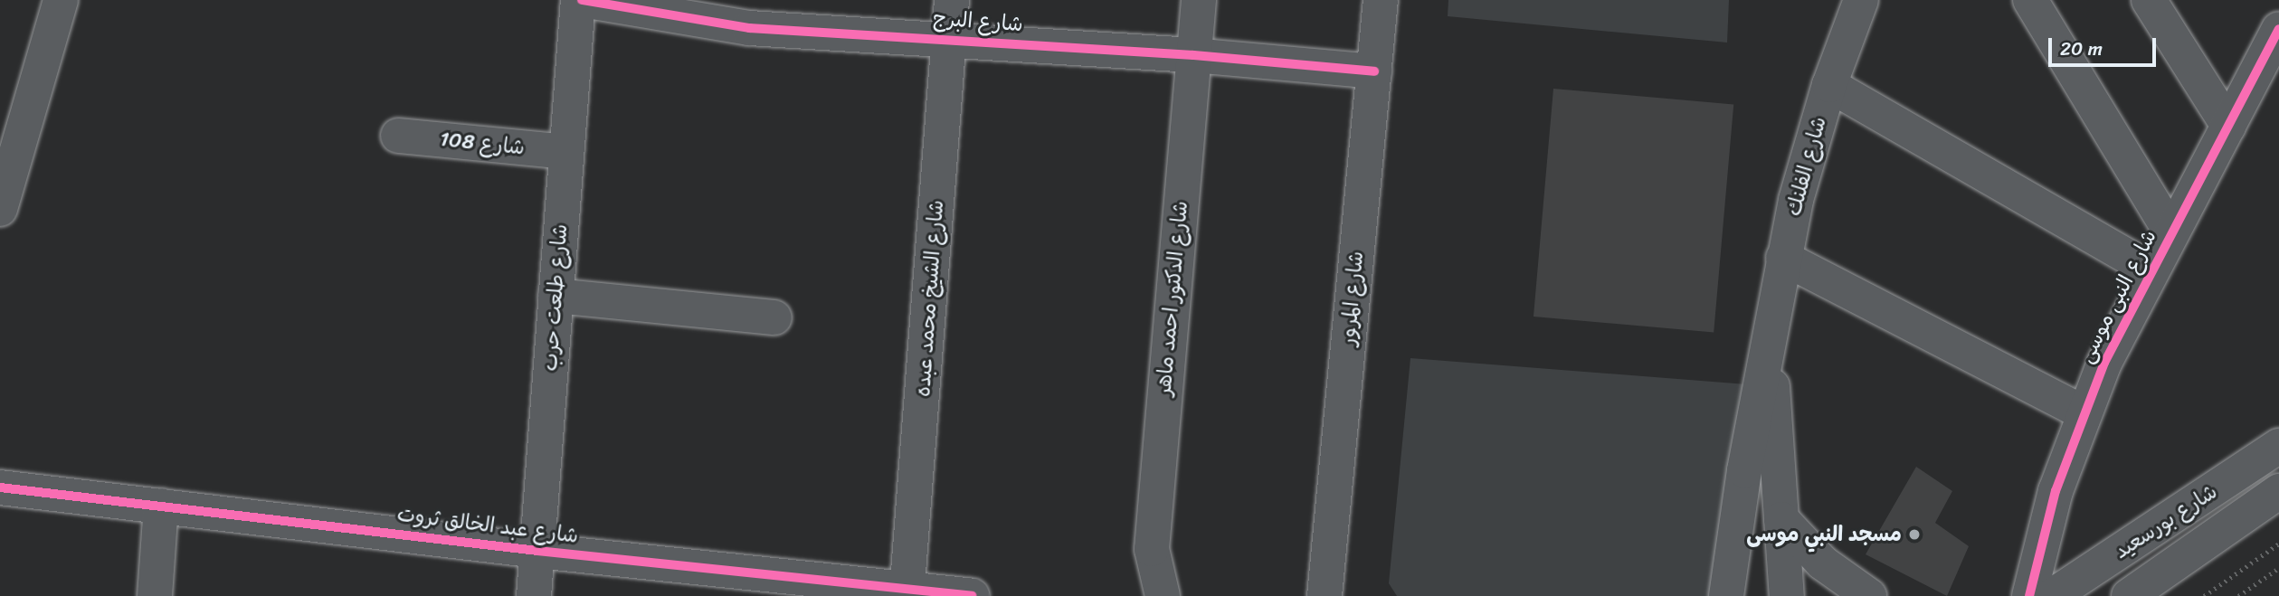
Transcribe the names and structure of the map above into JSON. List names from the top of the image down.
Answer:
{
  "streets": {
    "street": [
      "شارع البرج",
      "شارع 108",
      "شارع الفلنك",
      "شارع النبى موسى",
      "شارع طلعت حرب",
      "شارع الشيخ محمد عبده",
      "شارع الدكتور احمد ماهر",
      "شارع المرور",
      "شارع بورسعيد",
      "شارع عبد الخالق ثروت"
    ]
  },
  "crossings": [
    ["شارع البرج", "شارع طلعت حرب"],
    ["شارع البرج", "شارع الشيخ محمد عبده"],
    ["شارع البرج", "شارع الدكتور احمد ماهر"],
    ["شارع البرج", "شارع المرور"],
    ["شارع 108", "شارع طلعت حرب"],
    ["شارع طلعت حرب", "شارع عبد الخالق ثروت"],
    ["شارع الشيخ محمد عبده", "شارع عبد الخالق ثروت"]
  ],
  "places": ["مسجد النبي موسى"],
  "scale_bar": "20 m"
}
